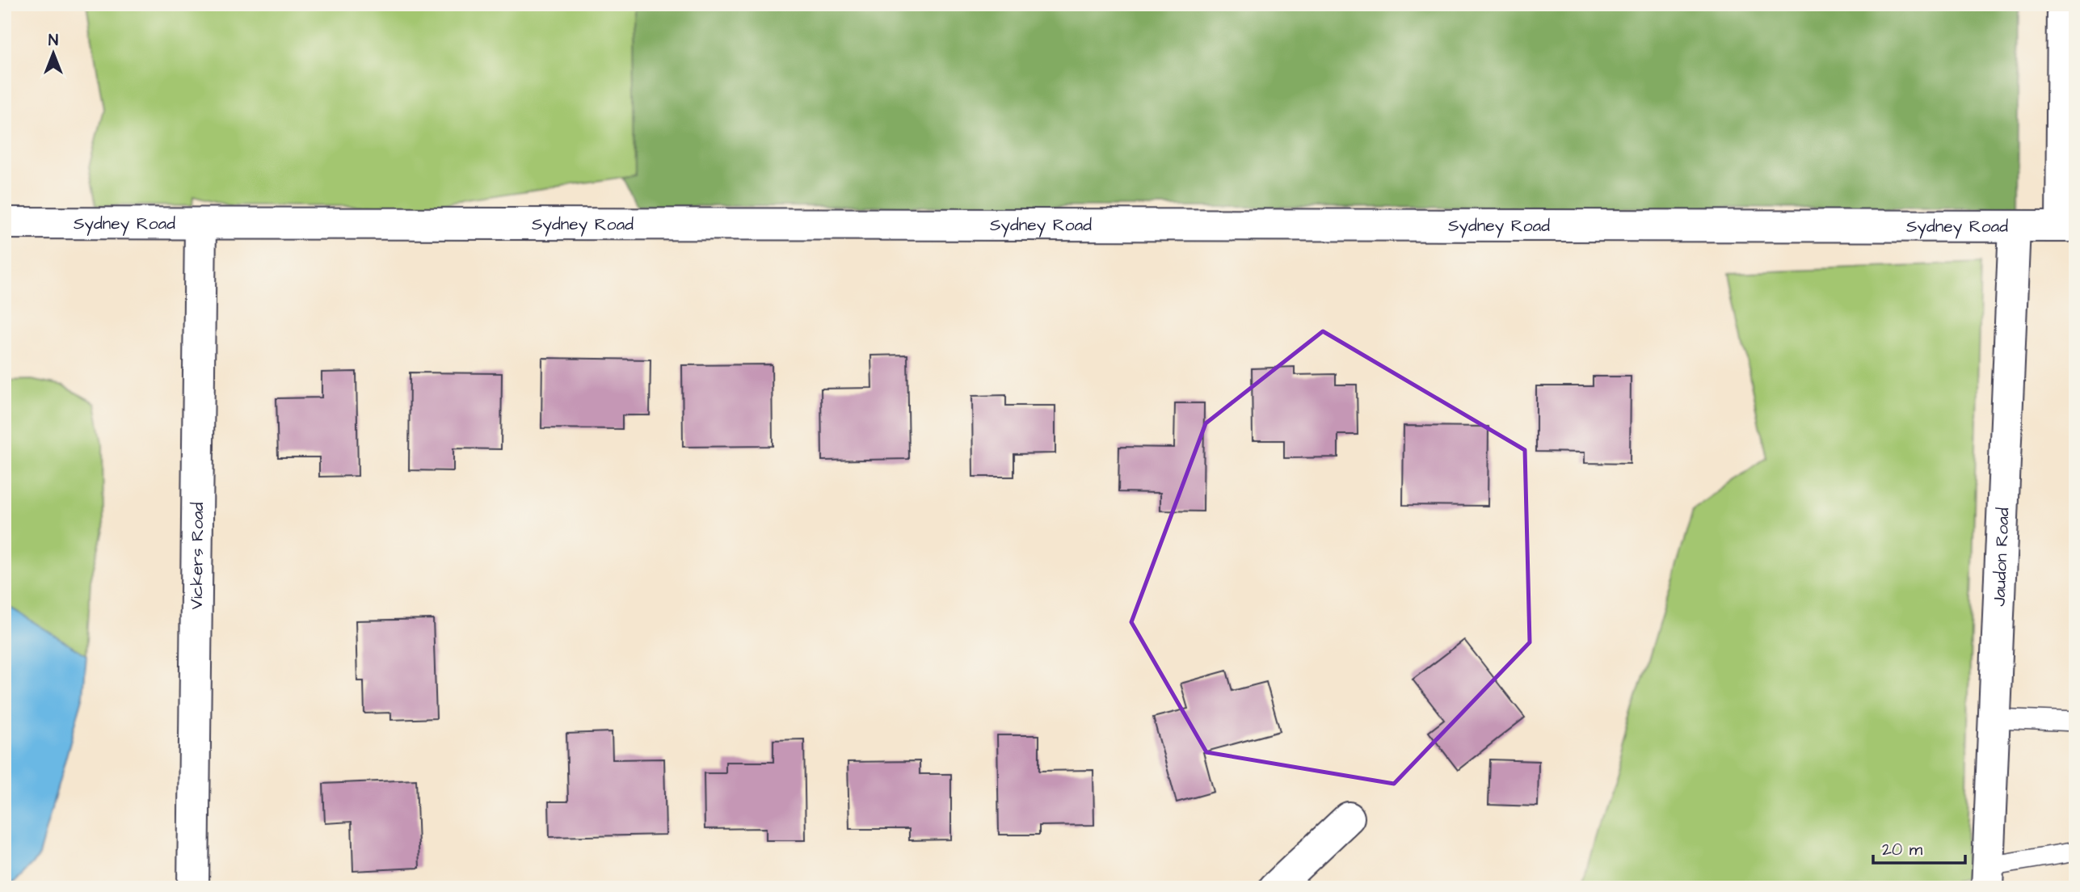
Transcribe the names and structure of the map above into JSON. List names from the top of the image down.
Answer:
{
  "streets": {
    "street": ["Sydney Road", "Vickers Road", "Jaudon Road"]
  },
  "crossings": [
    ["Sydney Road", "Vickers Road"],
    ["Sydney Road", "Jaudon Road"]
  ],
  "scale_bar": "20 m",
  "north": "top"
}
